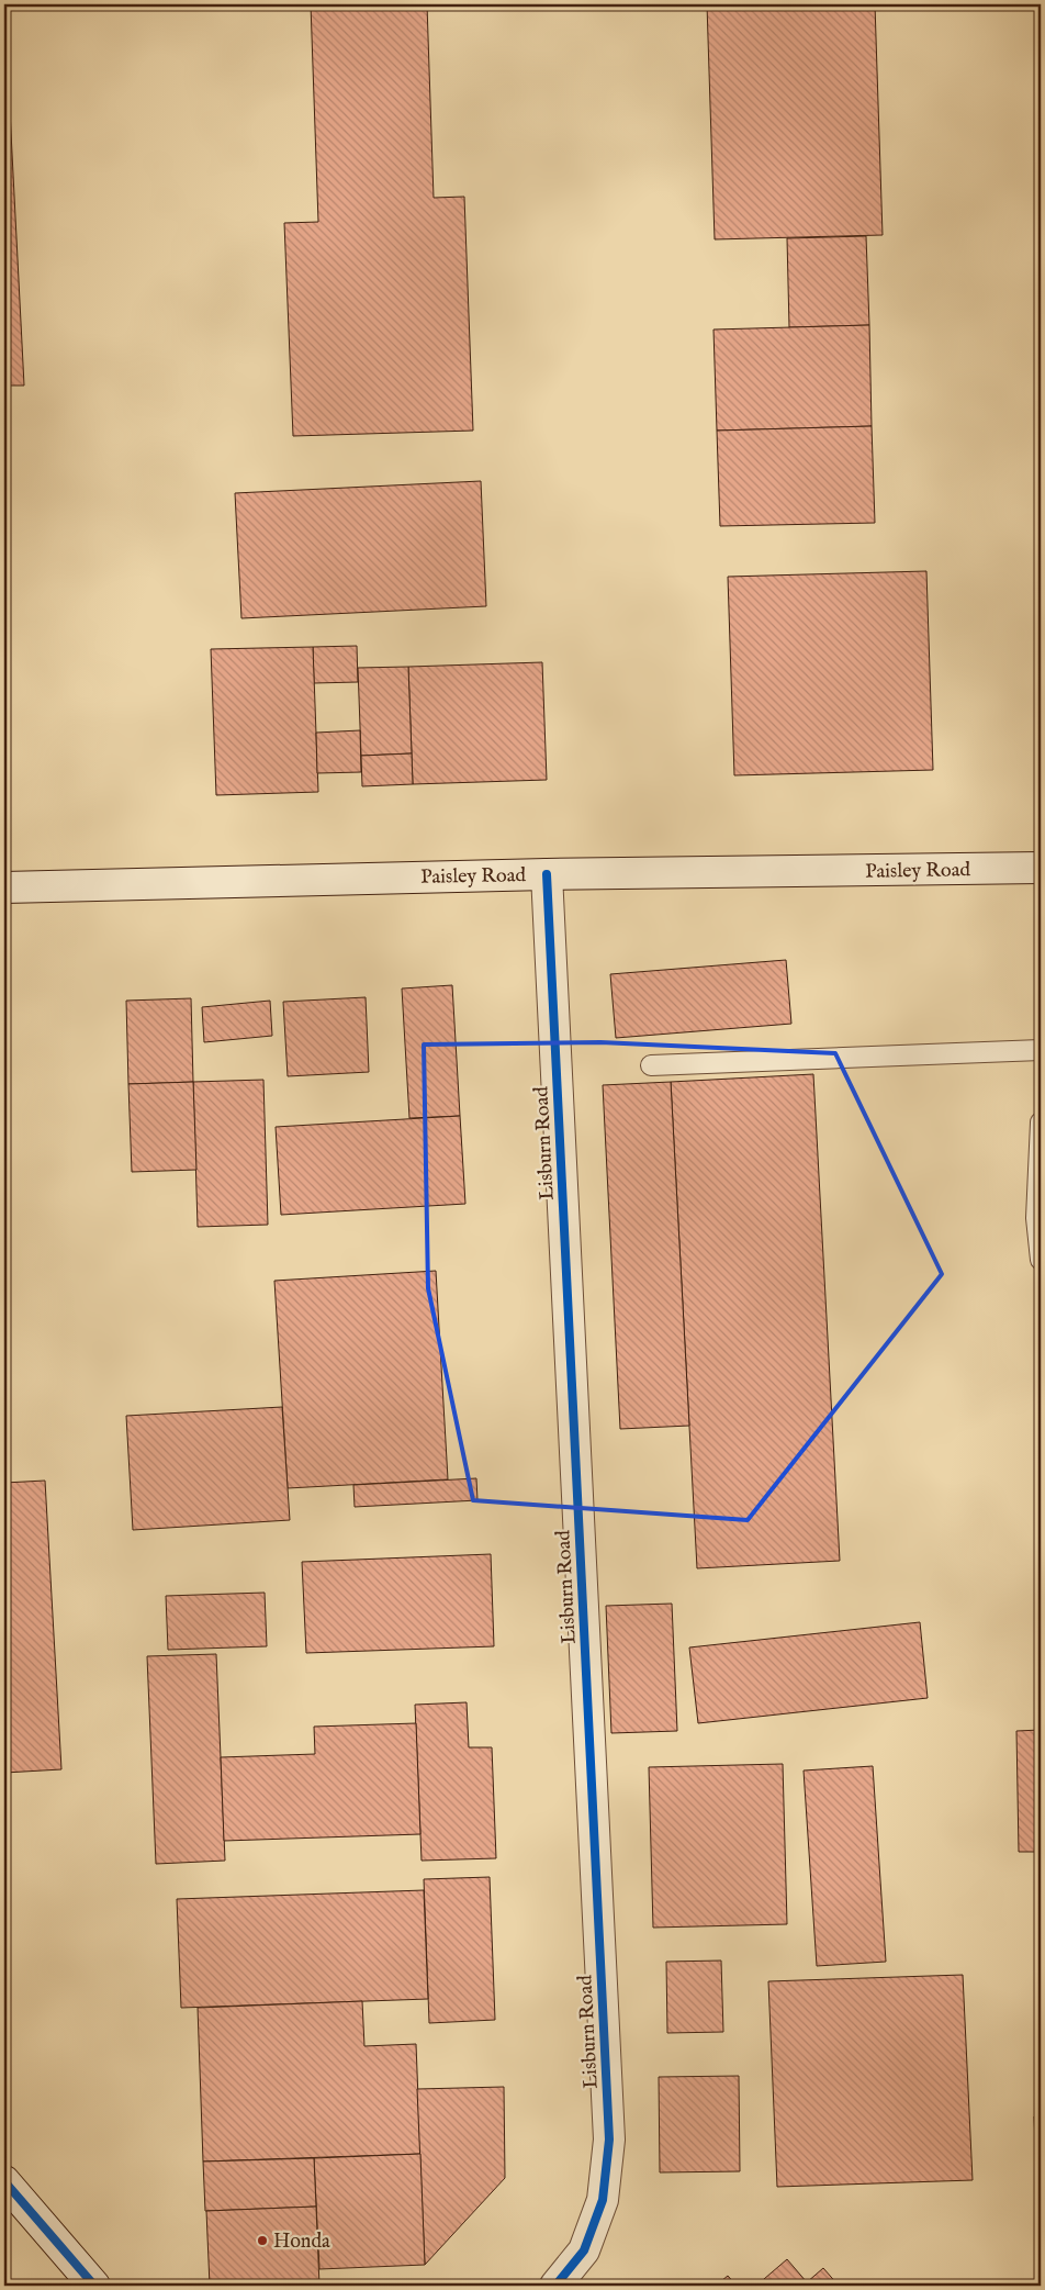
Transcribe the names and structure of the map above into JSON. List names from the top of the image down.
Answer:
{
  "streets": {
    "street": ["Paisley Road", "Lisburn Road"]
  },
  "crossings": [
    ["Paisley Road", "Lisburn Road"]
  ],
  "places": ["Honda"]
}
